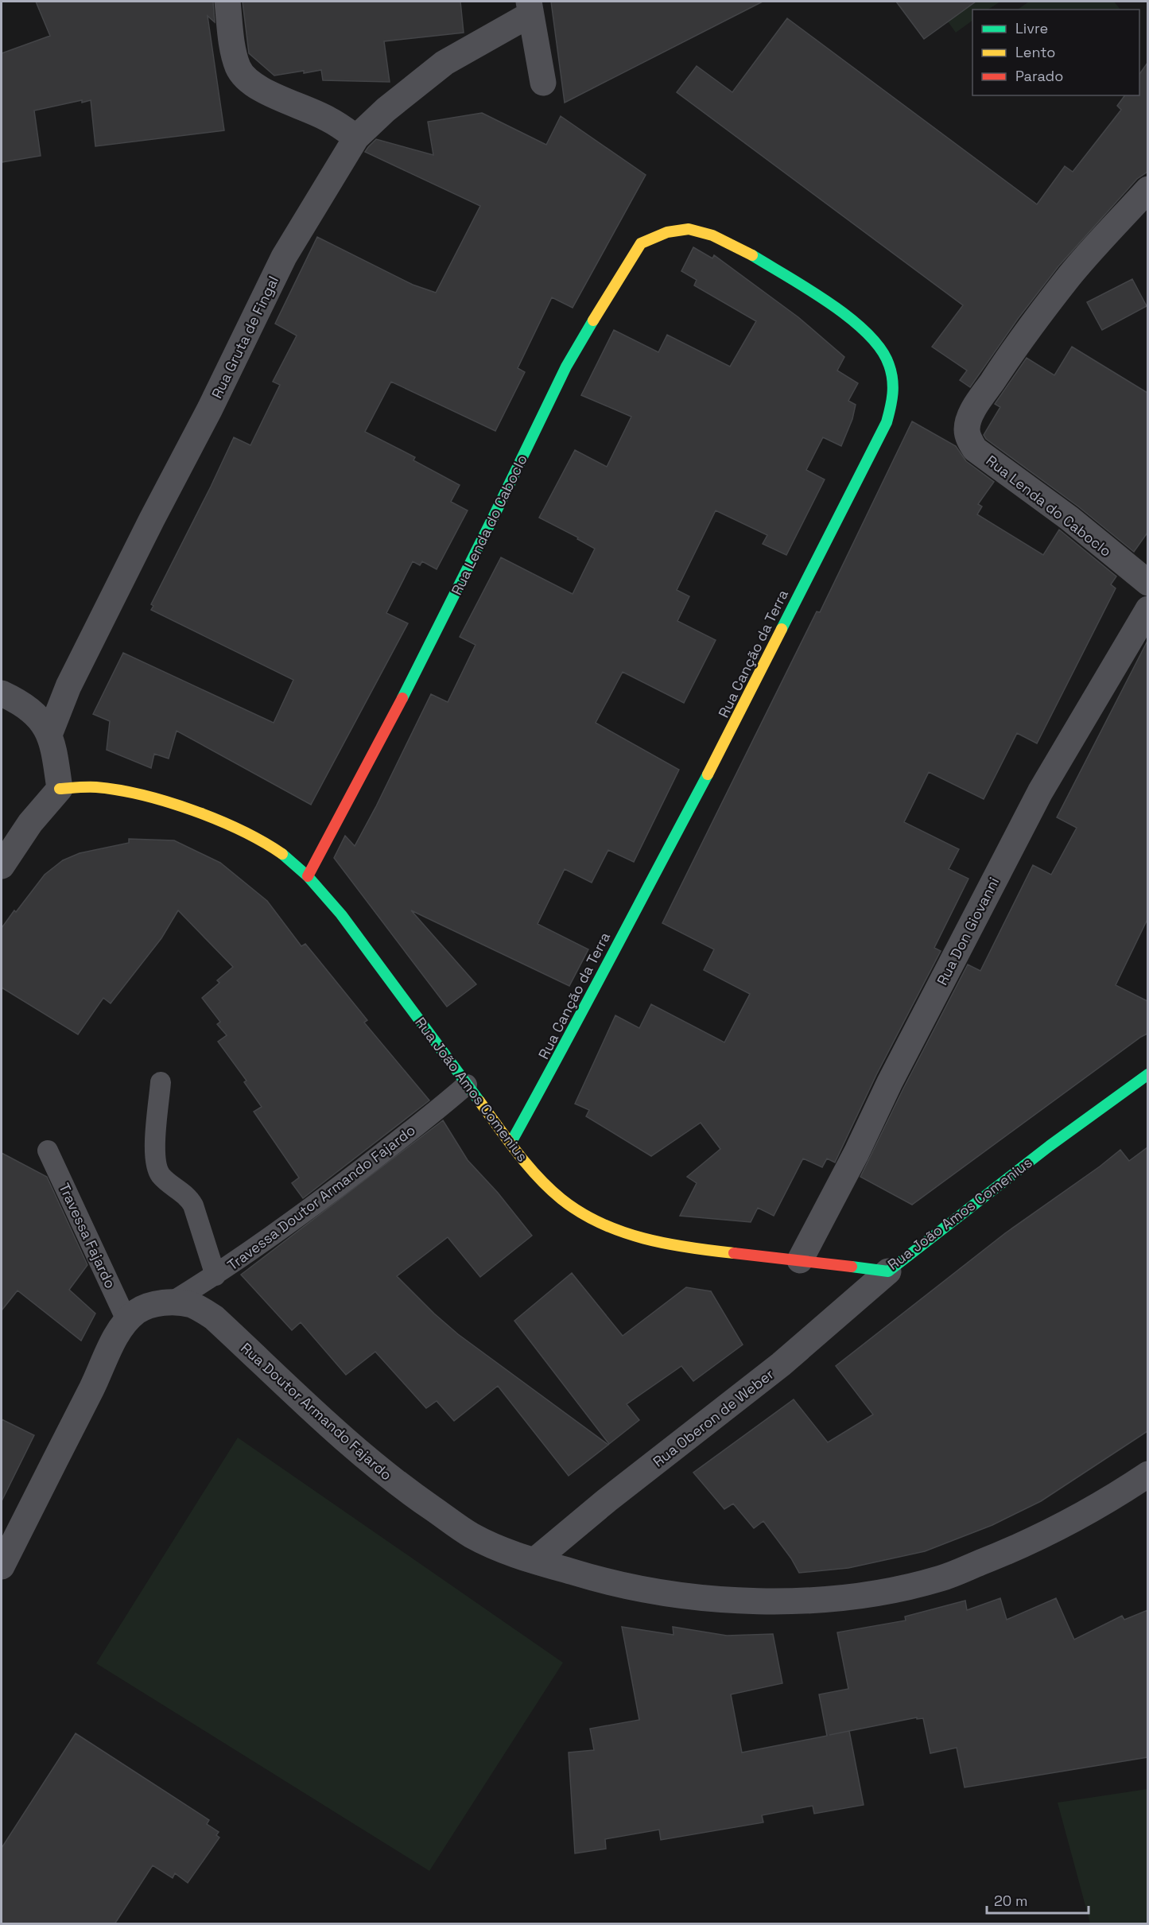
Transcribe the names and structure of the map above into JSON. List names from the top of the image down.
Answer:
{
  "streets": {
    "street": [
      "Rua Gruta de Fingal",
      "Rua Lenda do Caboclo",
      "Rua Canção da Terra",
      "Rua Don Giovanni",
      "Rua João Amos Comenius",
      "Rua Doutor Armando Fajardo",
      "Rua Oberon de Weber"
    ],
    "lane": ["Travessa Doutor Armando Fajardo", "Travessa Fajardo"]
  },
  "crossings": [
    ["Rua Lenda do Caboclo", "Rua Canção da Terra"],
    ["Rua Lenda do Caboclo", "Rua João Amos Comenius"],
    ["Rua Canção da Terra", "Rua João Amos Comenius"],
    ["Rua Don Giovanni", "Rua João Amos Comenius"],
    ["Rua João Amos Comenius", "Travessa Doutor Armando Fajardo"],
    ["Rua João Amos Comenius", "Rua Oberon de Weber"],
    ["Travessa Doutor Armando Fajardo", "Rua Doutor Armando Fajardo"],
    ["Travessa Fajardo", "Rua Doutor Armando Fajardo"],
    ["Rua Doutor Armando Fajardo", "Rua Oberon de Weber"]
  ],
  "legend": ["Livre", "Lento", "Parado"],
  "scale_bar": "20 m"
}
